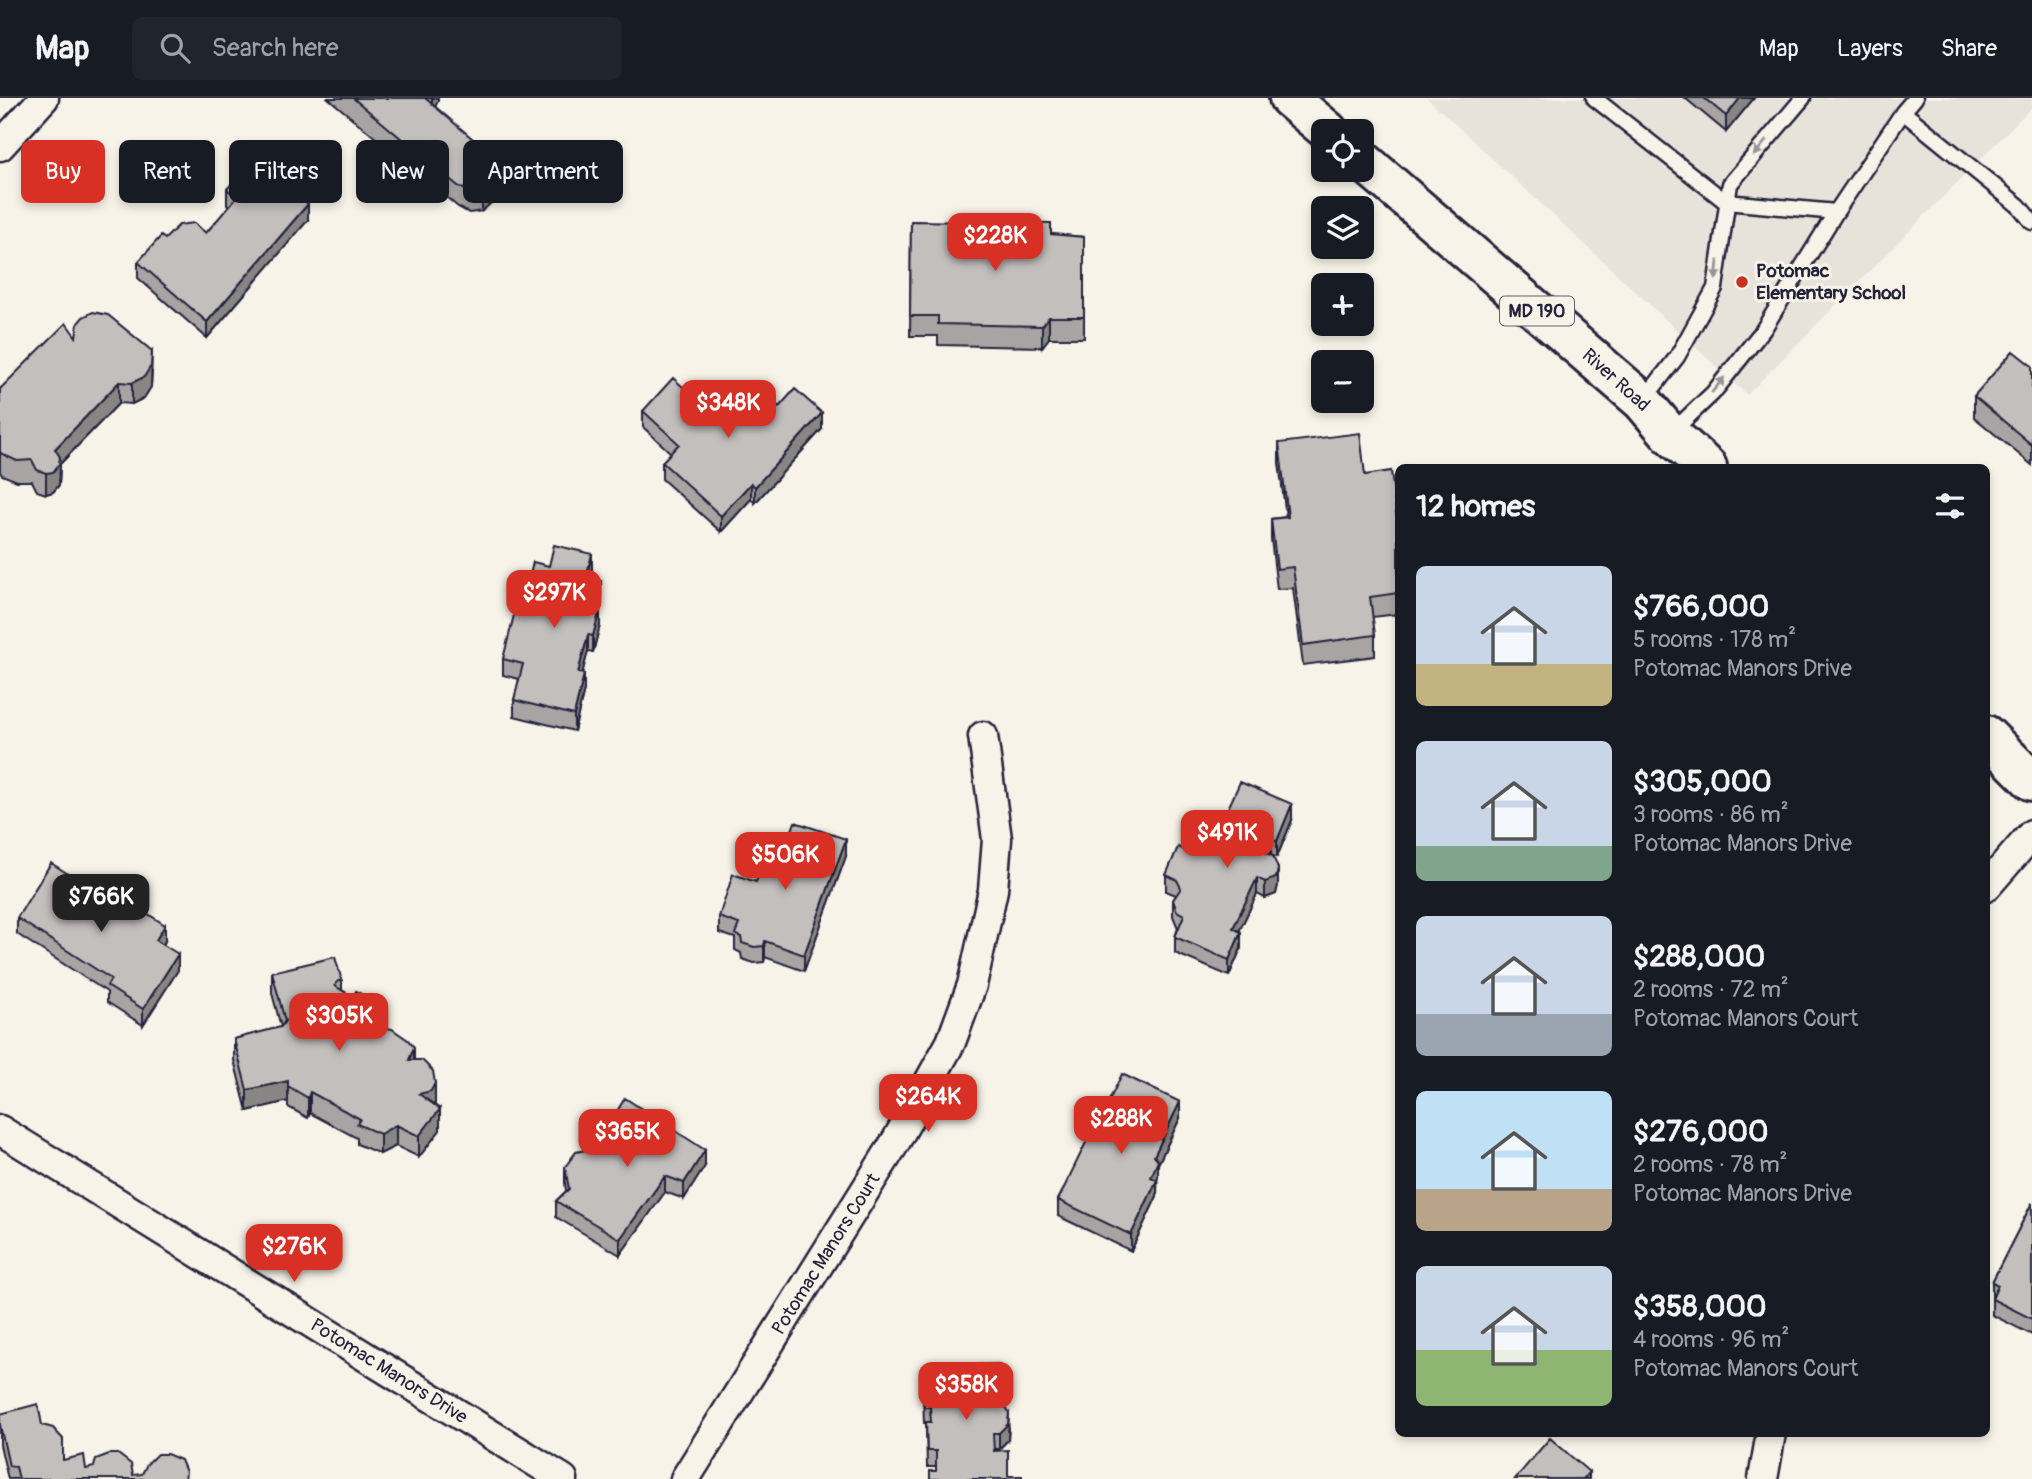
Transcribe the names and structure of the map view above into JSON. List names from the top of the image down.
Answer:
{
  "streets": {
    "main road": ["MD 190", "River Road"],
    "street": ["Potomac Manors Court", "Potomac Manors Drive"]
  },
  "places": ["Potomac Elementary School"],
  "page": {
    "header": "Map",
    "search": "Search here",
    "nav": ["Map", "Layers", "Share"],
    "map_buttons": ["+", "−"],
    "chip": [
      "Buy",
      "Rent",
      "Filters",
      "New",
      "Apartment"
    ],
    "price": [
      "$228K",
      "$348K",
      "$297K",
      "$491K",
      "$506K",
      "$766K",
      "$305K",
      "$264K",
      "$288K",
      "$365K",
      "$276K",
      "$358K"
    ],
    "heading": "12 homes",
    "list": [
      {
        "name": "$766,000",
        "note": "5 rooms · 178 m² · Potomac Manors Drive"
      },
      {
        "name": "$305,000",
        "note": "3 rooms · 86 m² · Potomac Manors Drive"
      },
      {
        "name": "$288,000",
        "note": "2 rooms · 72 m² · Potomac Manors Court"
      },
      {
        "name": "$276,000",
        "note": "2 rooms · 78 m² · Potomac Manors Drive"
      },
      {
        "name": "$358,000",
        "note": "4 rooms · 96 m² · Potomac Manors Court"
      }
    ]
  }
}
